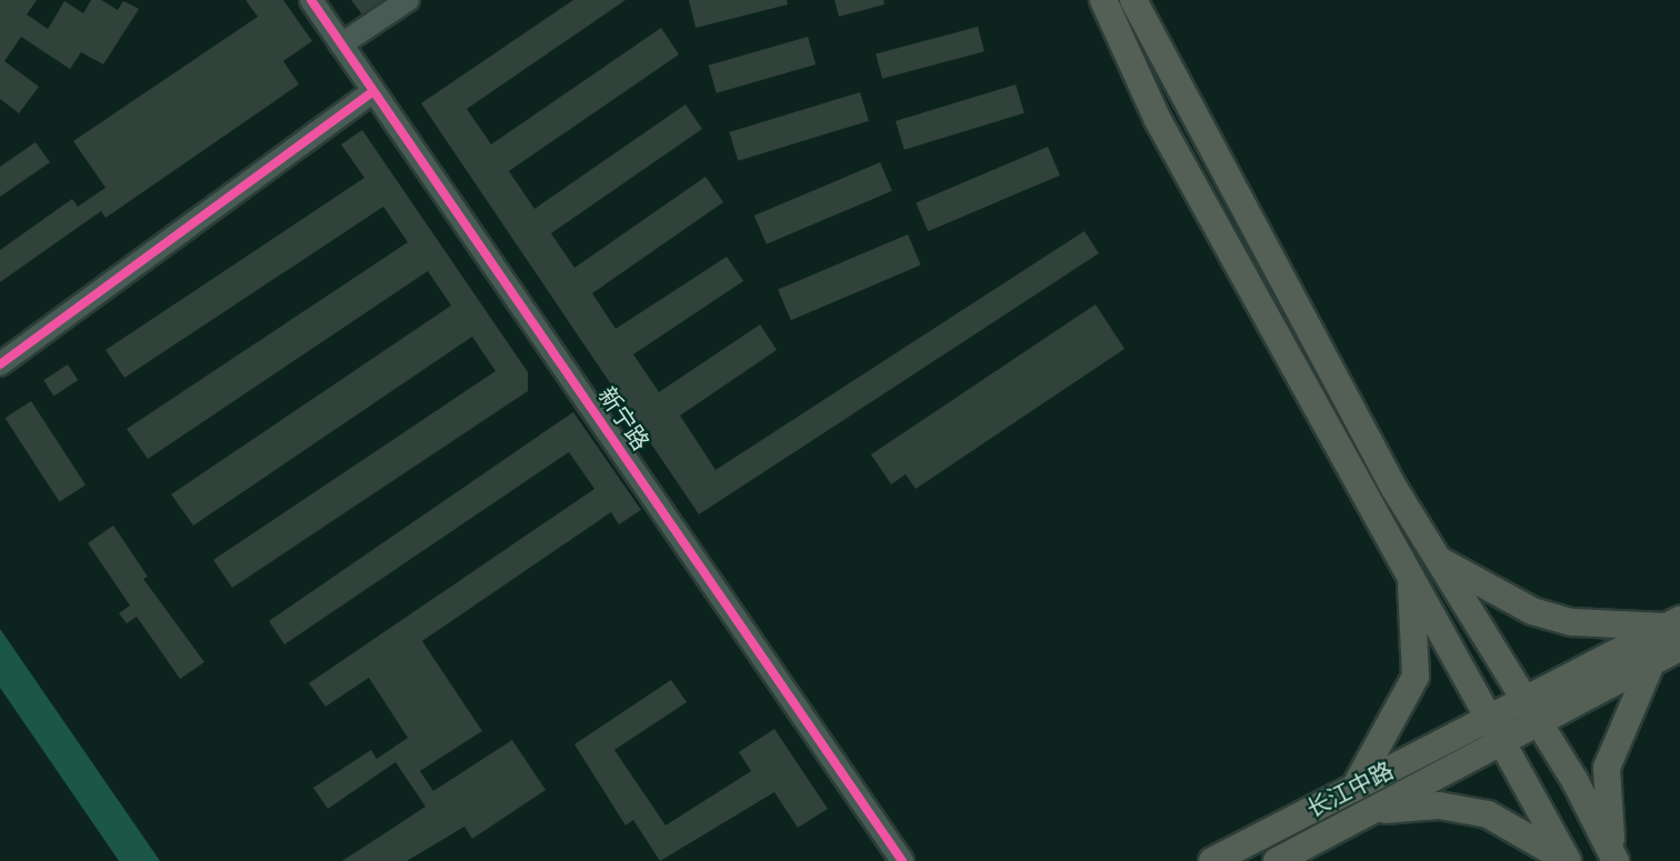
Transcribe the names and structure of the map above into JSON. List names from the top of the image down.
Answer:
{
  "streets": {
    "main road": ["长江中路"],
    "street": ["新宁路"]
  }
}
